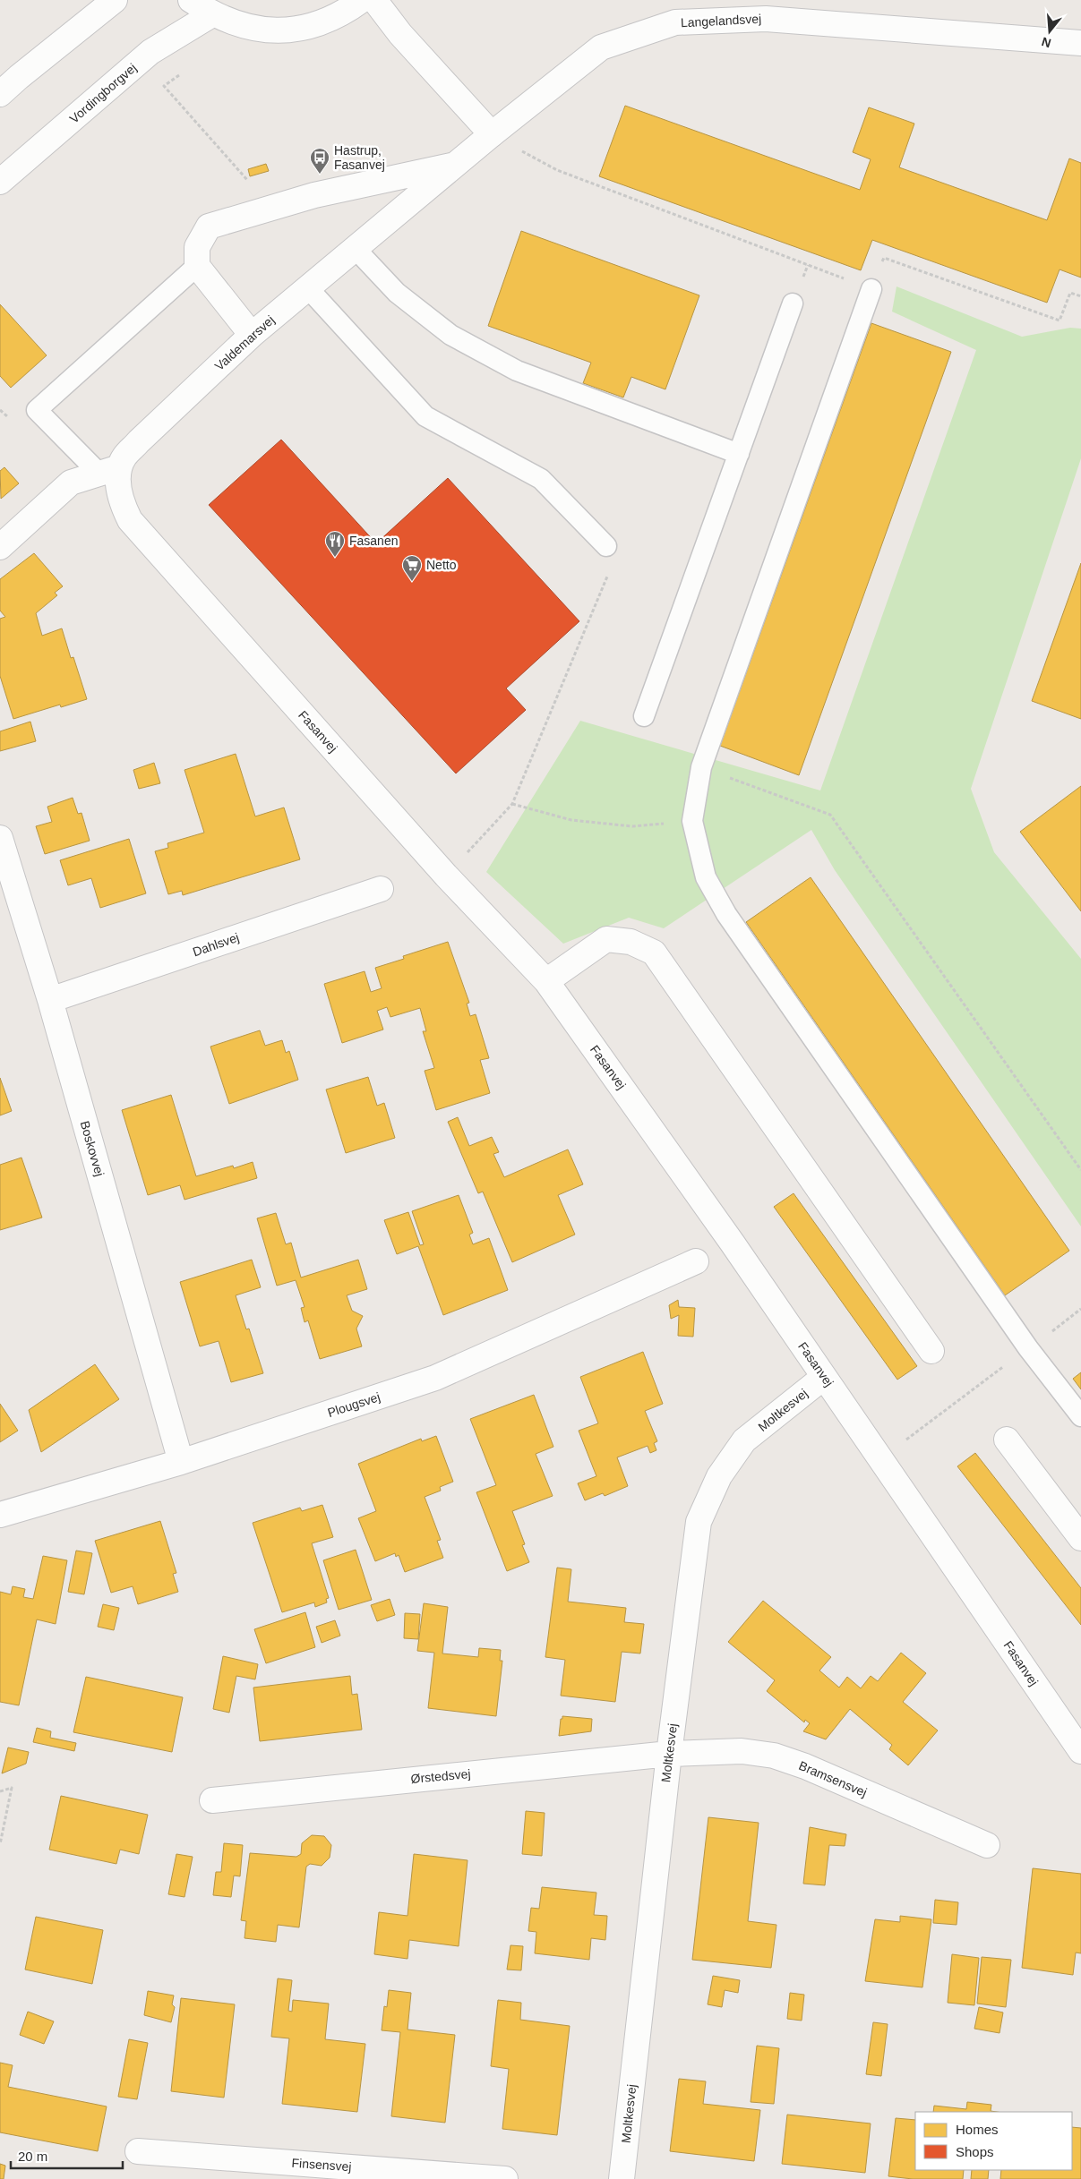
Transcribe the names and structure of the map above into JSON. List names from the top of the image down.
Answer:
{
  "streets": {
    "street": [
      "Langelandsvej",
      "Vordingborgvej",
      "Valdemarsvej",
      "Fasanvej",
      "Dahlsvej",
      "Boskovvej",
      "Plougsvej",
      "Moltkesvej",
      "Ørstedsvej",
      "Bramsensvej",
      "Finsensvej"
    ]
  },
  "crossings": [
    ["Langelandsvej", "Valdemarsvej"],
    ["Valdemarsvej", "Fasanvej"],
    ["Fasanvej", "Moltkesvej"],
    ["Dahlsvej", "Boskovvej"],
    ["Boskovvej", "Plougsvej"],
    ["Moltkesvej", "Ørstedsvej"],
    ["Moltkesvej", "Bramsensvej"],
    ["Ørstedsvej", "Bramsensvej"]
  ],
  "places": {
    "bus stop": ["Hastrup, Fasanvej"],
    "restaurant": ["Fasanen"],
    "supermarket": ["Netto"]
  },
  "legend": ["Homes", "Shops"],
  "scale_bar": "20 m",
  "north": "bottom"
}
